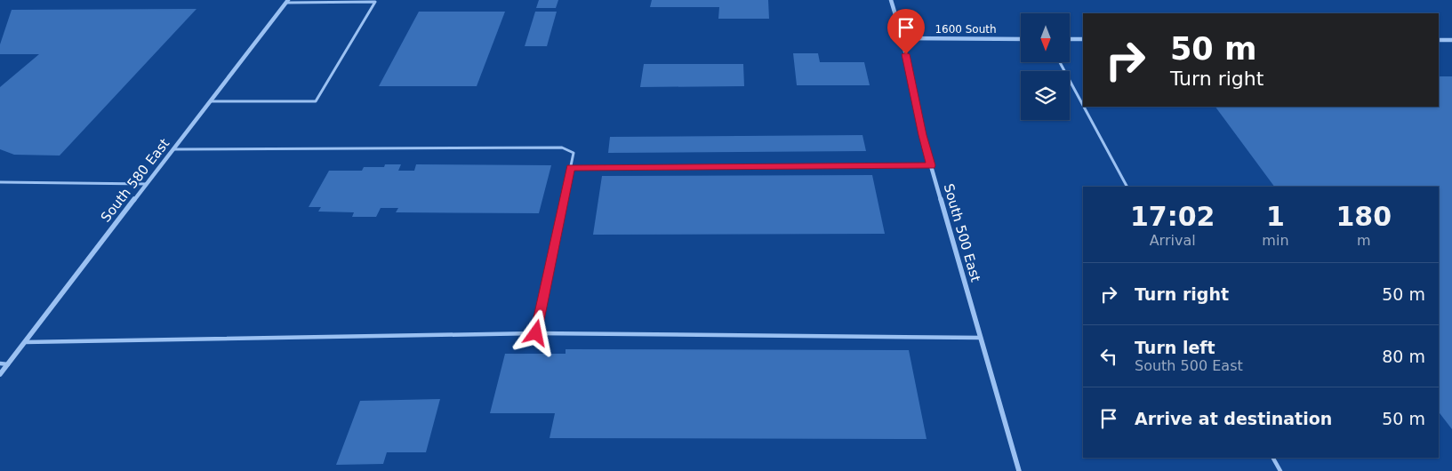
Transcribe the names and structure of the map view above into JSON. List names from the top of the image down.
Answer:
{
  "streets": {
    "street": ["1600 South", "South 580 East", "South 500 East"]
  },
  "crossings": [
    ["1600 South", "South 500 East"]
  ],
  "north": "bottom",
  "page": {
    "turn": ["50 m", "Turn right"],
    "eta": [
      "17:02",
      "Arrival",
      "1",
      "min",
      "180",
      "m"
    ],
    "list": [
      {
        "name": "Turn right",
        "value": "50 m"
      },
      {
        "name": "Turn left",
        "note": "South 500 East",
        "value": "80 m"
      },
      {
        "name": "Arrive at destination",
        "value": "50 m"
      }
    ]
  }
}
